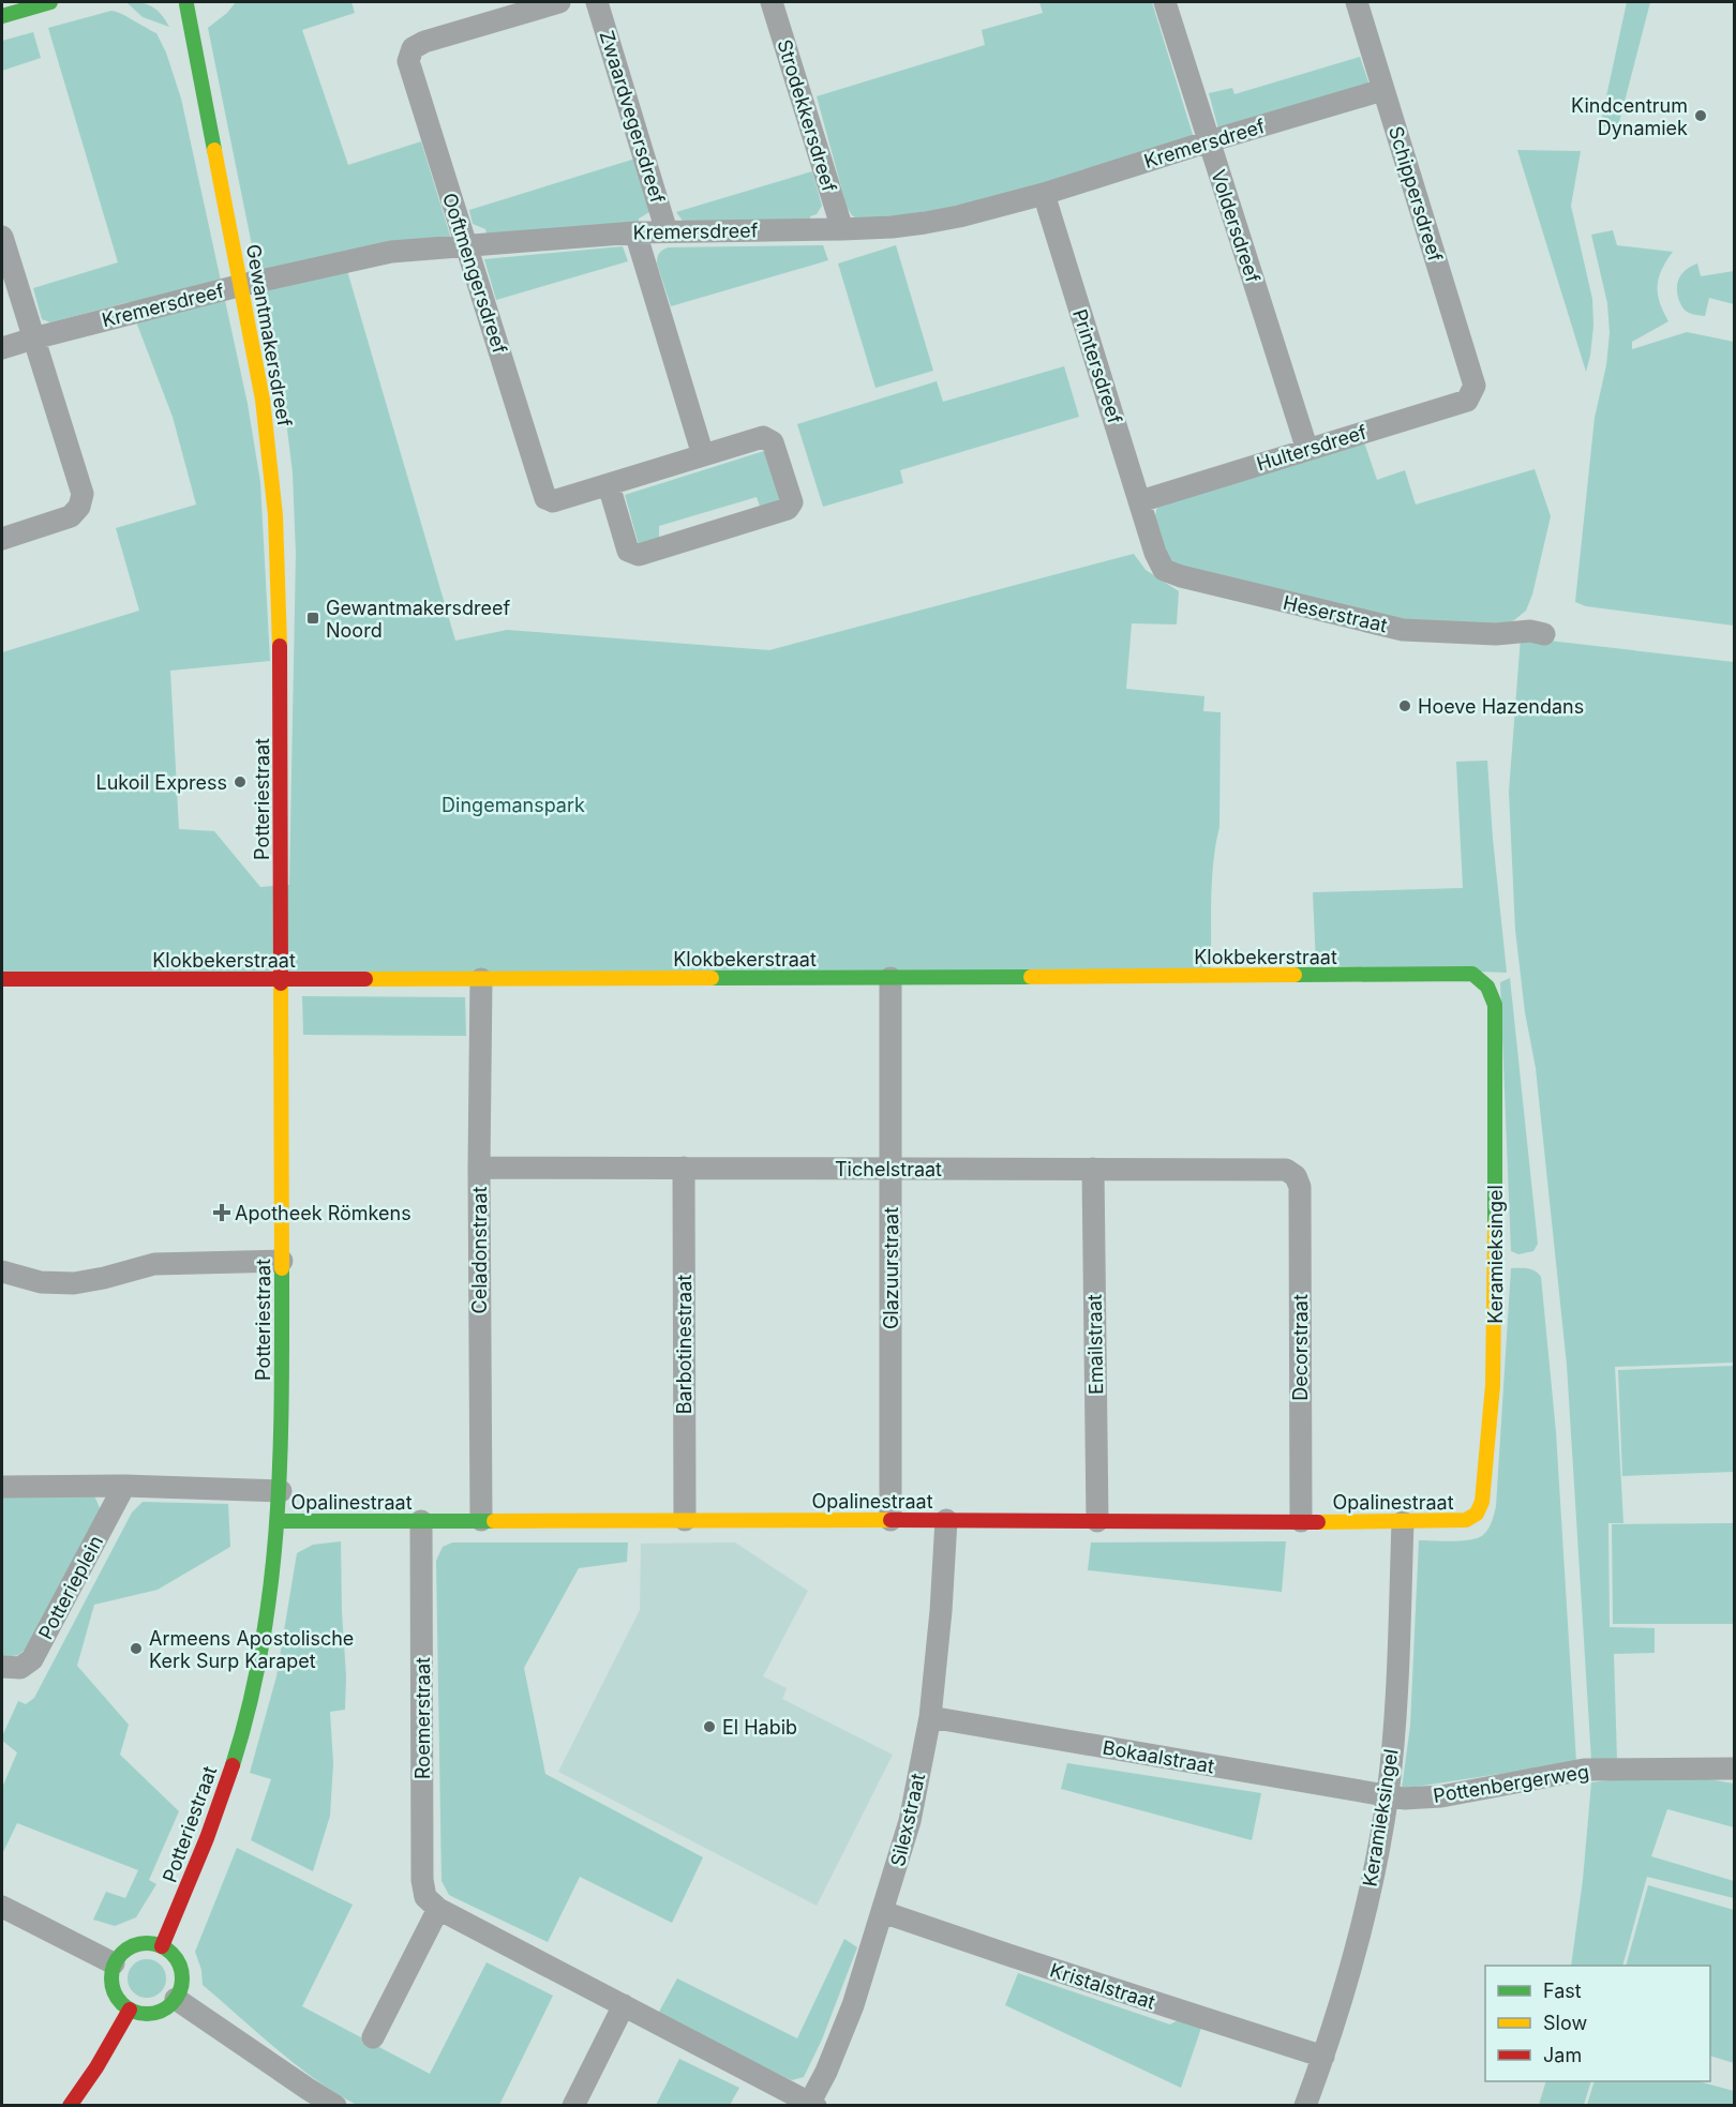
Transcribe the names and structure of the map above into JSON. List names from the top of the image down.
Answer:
{
  "streets": {
    "street": [
      "Strodekkersdreef",
      "Zwaardvegersdreef",
      "Kremersdreef",
      "Schippersdreef",
      "Voldersdreef",
      "Ooftmengersdreef",
      "Gewantmakersdreef",
      "Printersdreef",
      "Hultersdreef",
      "Heserstraat",
      "Potteriestraat",
      "Klokbekerstraat",
      "Tichelstraat",
      "Celadonstraat",
      "Keramieksingel",
      "Glazuurstraat",
      "Barbotinestraat",
      "Emailstraat",
      "Decorstraat",
      "Opalinestraat",
      "Potterieplein",
      "Roemerstraat",
      "Bokaalstraat",
      "Pottenbergerweg",
      "Silexstraat",
      "Kristalstraat"
    ]
  },
  "crossings": [
    ["Strodekkersdreef", "Kremersdreef"],
    ["Zwaardvegersdreef", "Kremersdreef"],
    ["Kremersdreef", "Schippersdreef"],
    ["Kremersdreef", "Voldersdreef"],
    ["Kremersdreef", "Ooftmengersdreef"],
    ["Kremersdreef", "Gewantmakersdreef"],
    ["Kremersdreef", "Printersdreef"],
    ["Schippersdreef", "Hultersdreef"],
    ["Voldersdreef", "Hultersdreef"],
    ["Gewantmakersdreef", "Potteriestraat"],
    ["Printersdreef", "Hultersdreef"],
    ["Printersdreef", "Heserstraat"],
    ["Potteriestraat", "Klokbekerstraat"],
    ["Potteriestraat", "Opalinestraat"],
    ["Klokbekerstraat", "Celadonstraat"],
    ["Klokbekerstraat", "Keramieksingel"],
    ["Klokbekerstraat", "Glazuurstraat"],
    ["Tichelstraat", "Celadonstraat"],
    ["Tichelstraat", "Glazuurstraat"],
    ["Tichelstraat", "Barbotinestraat"],
    ["Tichelstraat", "Emailstraat"],
    ["Tichelstraat", "Decorstraat"],
    ["Celadonstraat", "Opalinestraat"],
    ["Keramieksingel", "Opalinestraat"],
    ["Keramieksingel", "Bokaalstraat"],
    ["Keramieksingel", "Pottenbergerweg"],
    ["Keramieksingel", "Kristalstraat"],
    ["Glazuurstraat", "Opalinestraat"],
    ["Barbotinestraat", "Opalinestraat"],
    ["Emailstraat", "Opalinestraat"],
    ["Decorstraat", "Opalinestraat"],
    ["Opalinestraat", "Roemerstraat"],
    ["Opalinestraat", "Silexstraat"],
    ["Bokaalstraat", "Pottenbergerweg"],
    ["Bokaalstraat", "Silexstraat"],
    ["Silexstraat", "Kristalstraat"]
  ],
  "parks": ["Dingemanspark"],
  "places": {
    "other": [
      "Kindcentrum Dynamiek",
      "Hoeve Hazendans",
      "Lukoil Express",
      "Armeens Apostolische Kerk Surp Karapet",
      "El Habib"
    ],
    "transit": ["Gewantmakersdreef Noord"],
    "health": ["Apotheek Römkens"]
  },
  "legend": ["Fast", "Slow", "Jam"]
}
